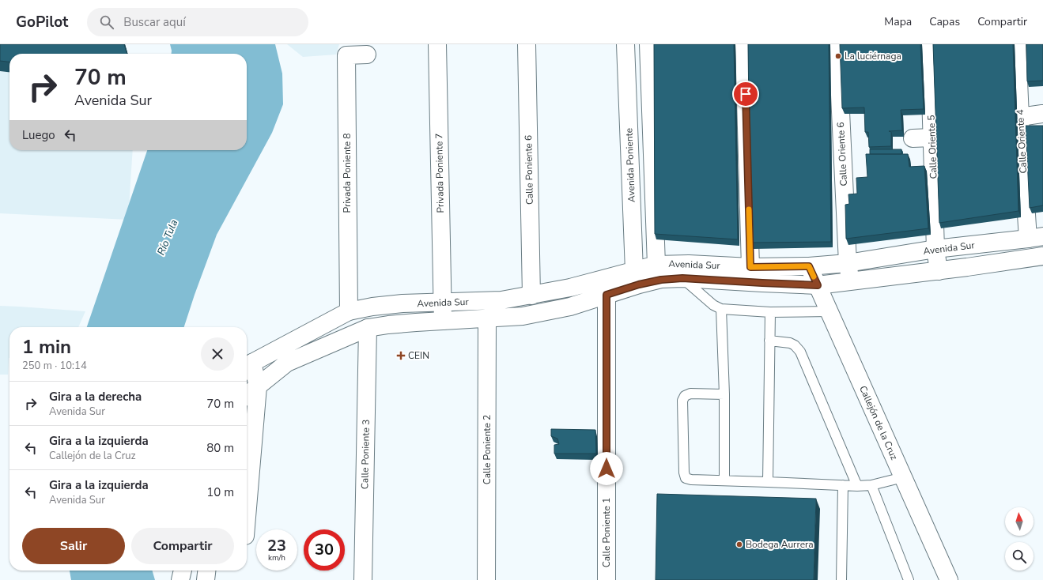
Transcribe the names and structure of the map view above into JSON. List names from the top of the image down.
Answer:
{
  "streets": {
    "street": [
      "Calle Oriente 4",
      "Calle Oriente 5",
      "Calle Oriente 6",
      "Avenida Poniente",
      "Calle Poniente 6",
      "Privada Poniente 8",
      "Privada Poniente 7",
      "Avenida Sur",
      "Callejón de la Cruz",
      "Calle Poniente 2",
      "Calle Poniente 3",
      "Calle Poniente 1"
    ]
  },
  "crossings": [
    ["Calle Oriente 4", "Avenida Sur"],
    ["Calle Oriente 5", "Avenida Sur"],
    ["Calle Oriente 6", "Avenida Sur"],
    ["Avenida Poniente", "Avenida Sur"],
    ["Calle Poniente 6", "Avenida Sur"],
    ["Privada Poniente 8", "Avenida Sur"],
    ["Privada Poniente 7", "Avenida Sur"],
    ["Avenida Sur", "Callejón de la Cruz"],
    ["Avenida Sur", "Calle Poniente 2"],
    ["Avenida Sur", "Calle Poniente 3"],
    ["Avenida Sur", "Calle Poniente 1"]
  ],
  "water": ["Río Tula"],
  "places": {
    "other": ["La luciérnaga", "Bodega Aurrera"],
    "health": ["CEIN"]
  },
  "north": "top",
  "page": {
    "header": "GoPilot",
    "search": "Buscar aquí",
    "nav": ["Mapa", "Capas", "Compartir"],
    "turn": ["70 m", "Avenida Sur"],
    "then": "Luego",
    "heading": ["1 min", "250 m · 10:14"],
    "list": [
      {
        "name": "Gira a la derecha",
        "note": "Avenida Sur",
        "value": "70 m"
      },
      {
        "name": "Gira a la izquierda",
        "note": "Callejón de la Cruz",
        "value": "80 m"
      },
      {
        "name": "Gira a la izquierda",
        "note": "Avenida Sur",
        "value": "10 m"
      }
    ],
    "buttons": ["Salir", "Compartir"],
    "speed": "23 km/h",
    "limit": "30"
  }
}
